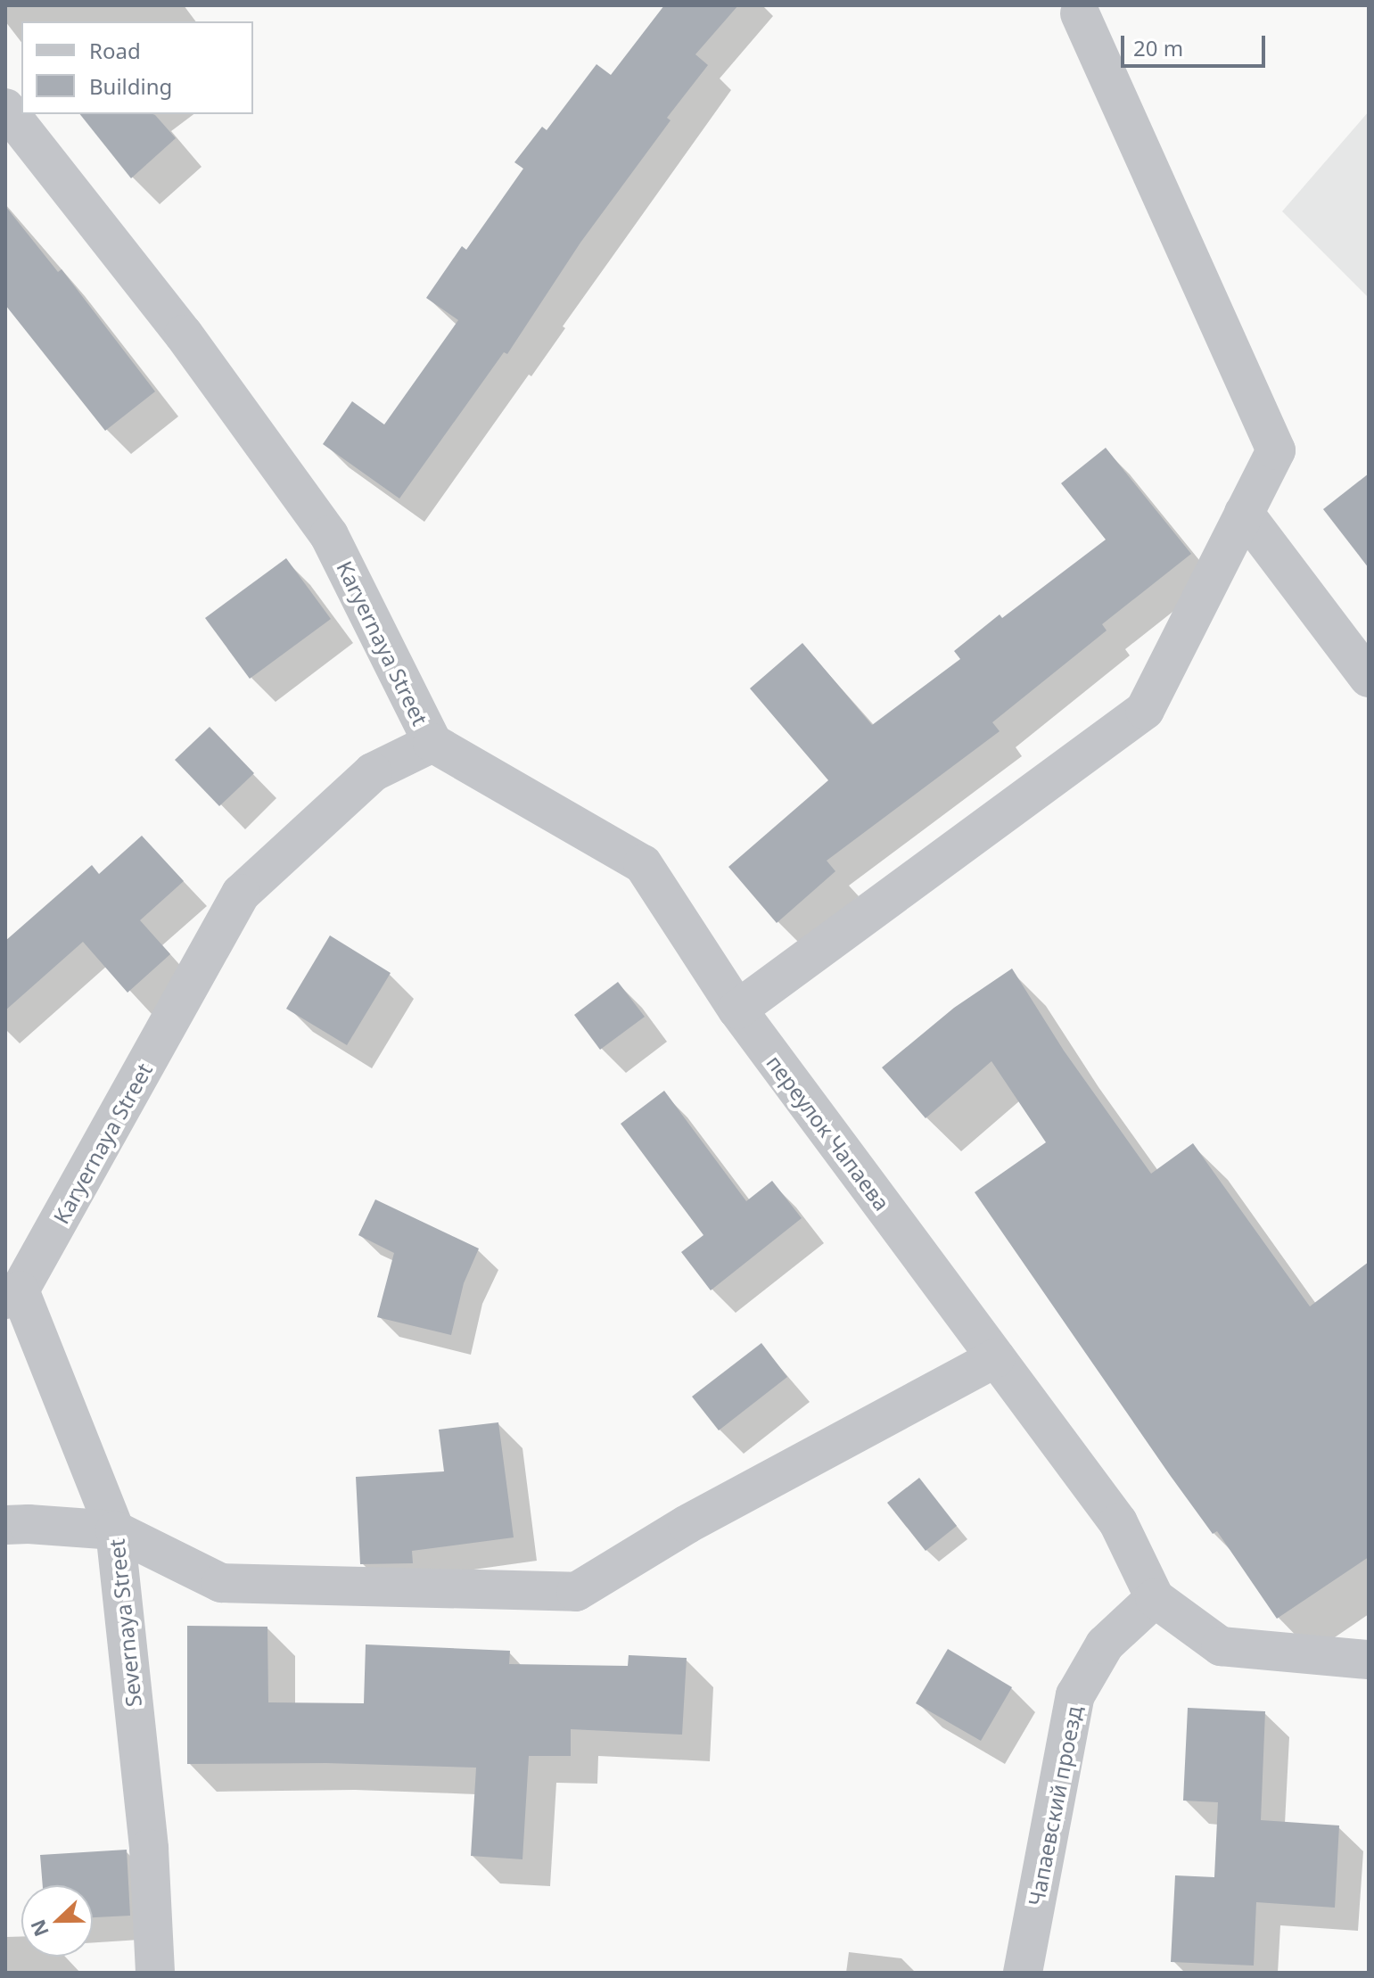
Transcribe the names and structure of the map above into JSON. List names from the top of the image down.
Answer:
{
  "streets": {
    "street": [
      "Karyernaya Street",
      "переулок Чапаева",
      "Severnaya Street",
      "Чапаевский проезд"
    ]
  },
  "crossings": [
    ["Karyernaya Street", "переулок Чапаева"],
    ["Karyernaya Street", "Severnaya Street"],
    ["переулок Чапаева", "Чапаевский проезд"]
  ],
  "legend": ["Road", "Building"],
  "scale_bar": "20 m",
  "north": "left"
}
